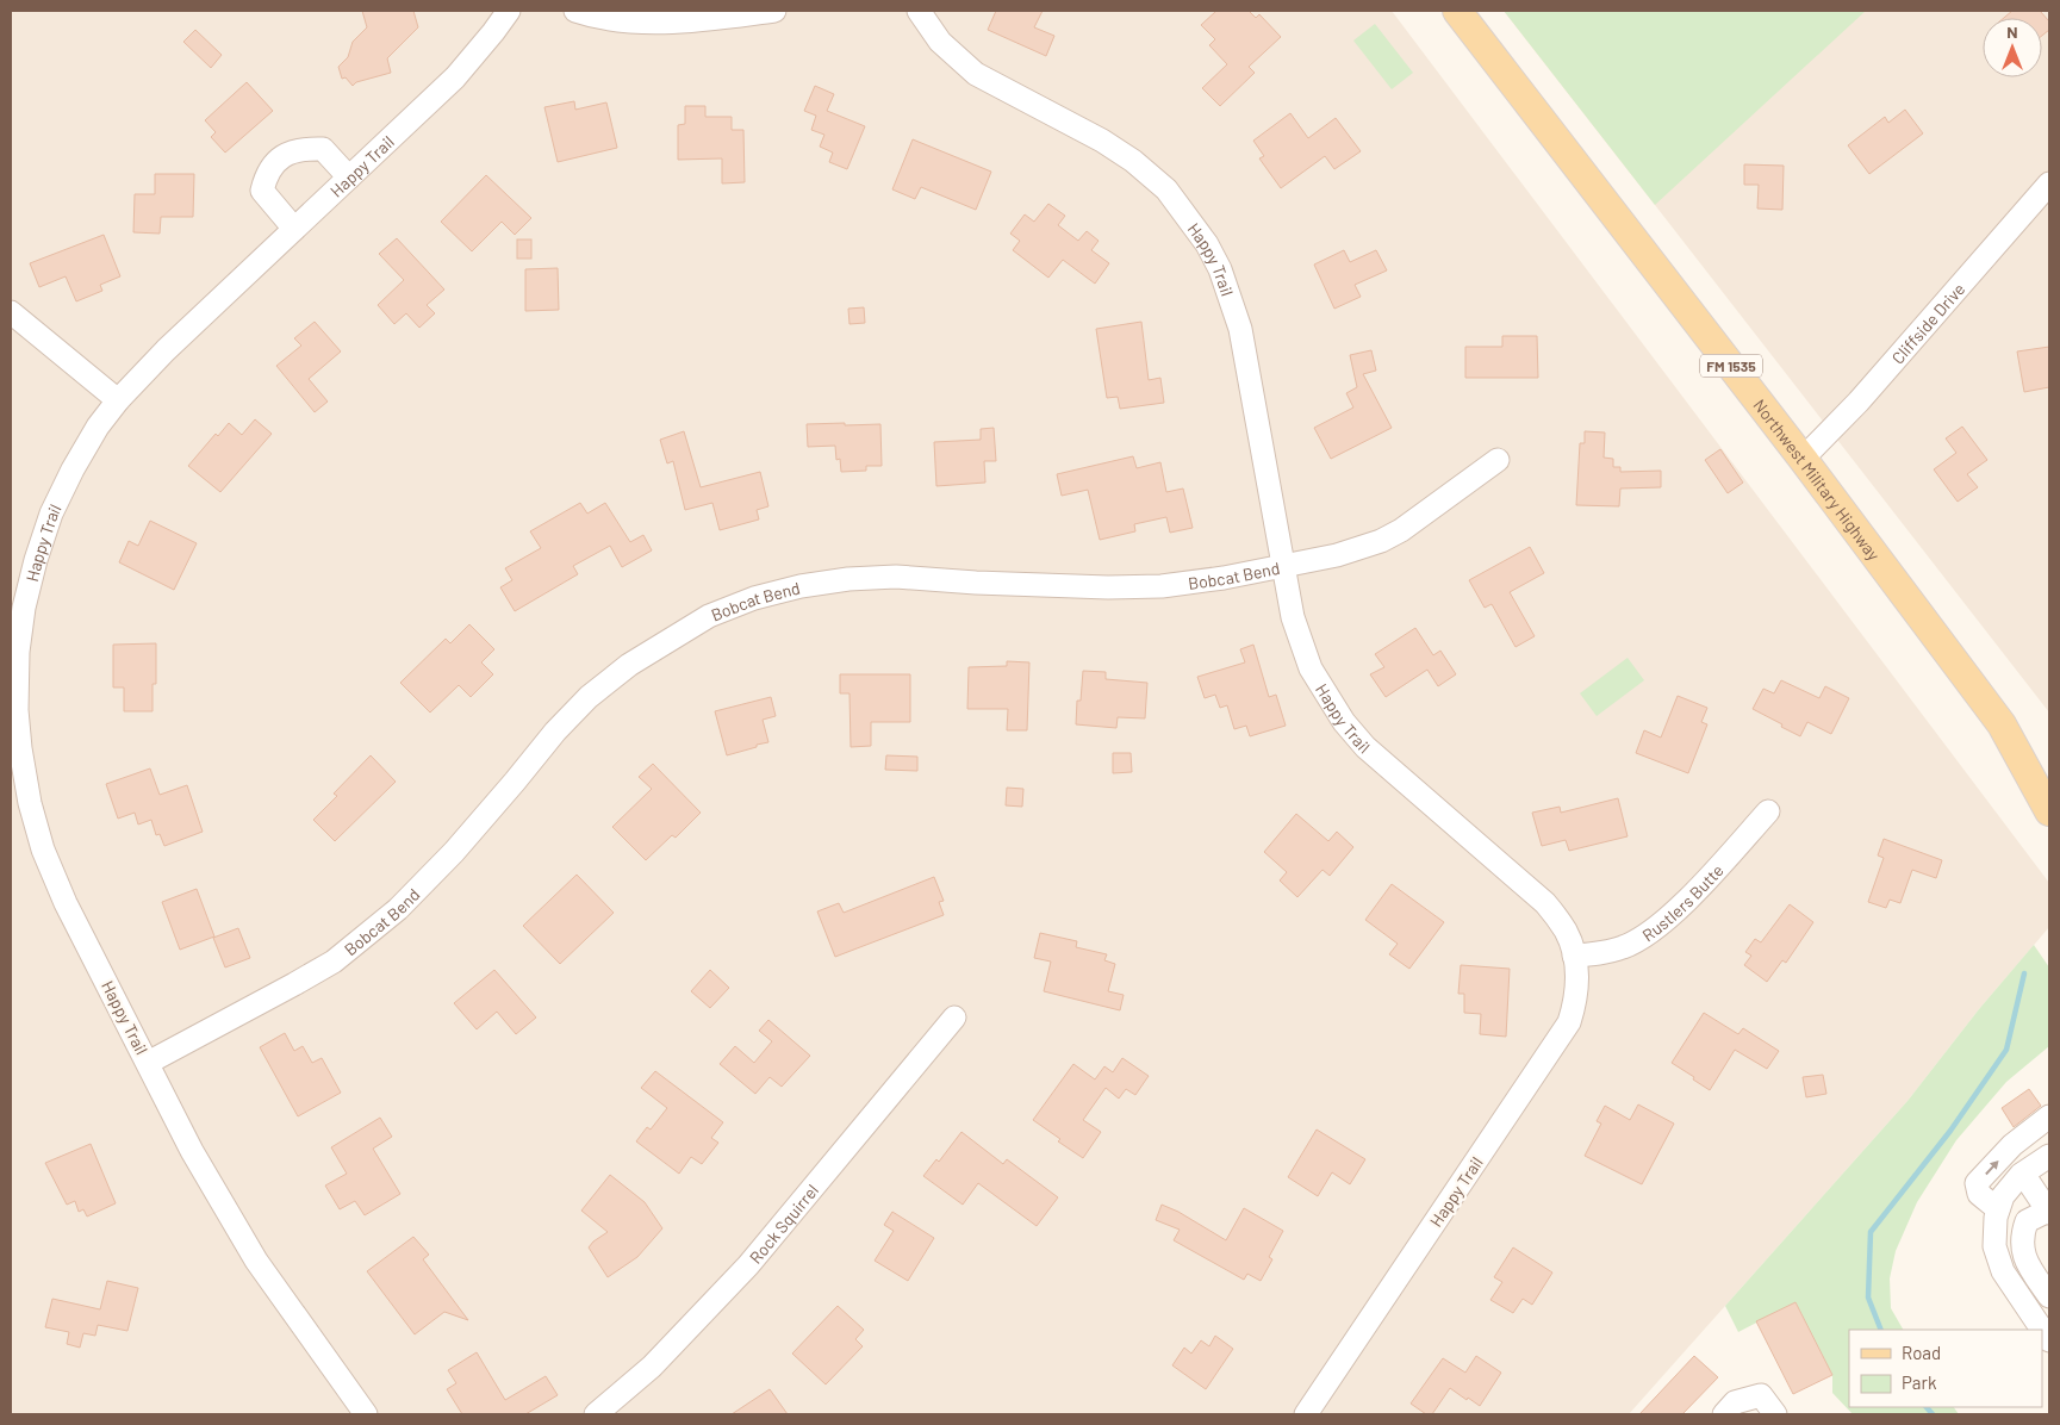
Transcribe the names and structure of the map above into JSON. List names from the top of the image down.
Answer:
{
  "streets": {
    "main road": ["FM 1535", "Northwest Military Highway"],
    "street": [
      "Happy Trail",
      "Cliffside Drive",
      "Bobcat Bend",
      "Rustlers Butte",
      "Rock Squirrel"
    ]
  },
  "crossings": [
    ["Happy Trail", "Bobcat Bend"],
    ["Happy Trail", "Rustlers Butte"],
    ["Cliffside Drive", "Northwest Military Highway"]
  ],
  "legend": ["Road", "Park"],
  "north": "top"
}
